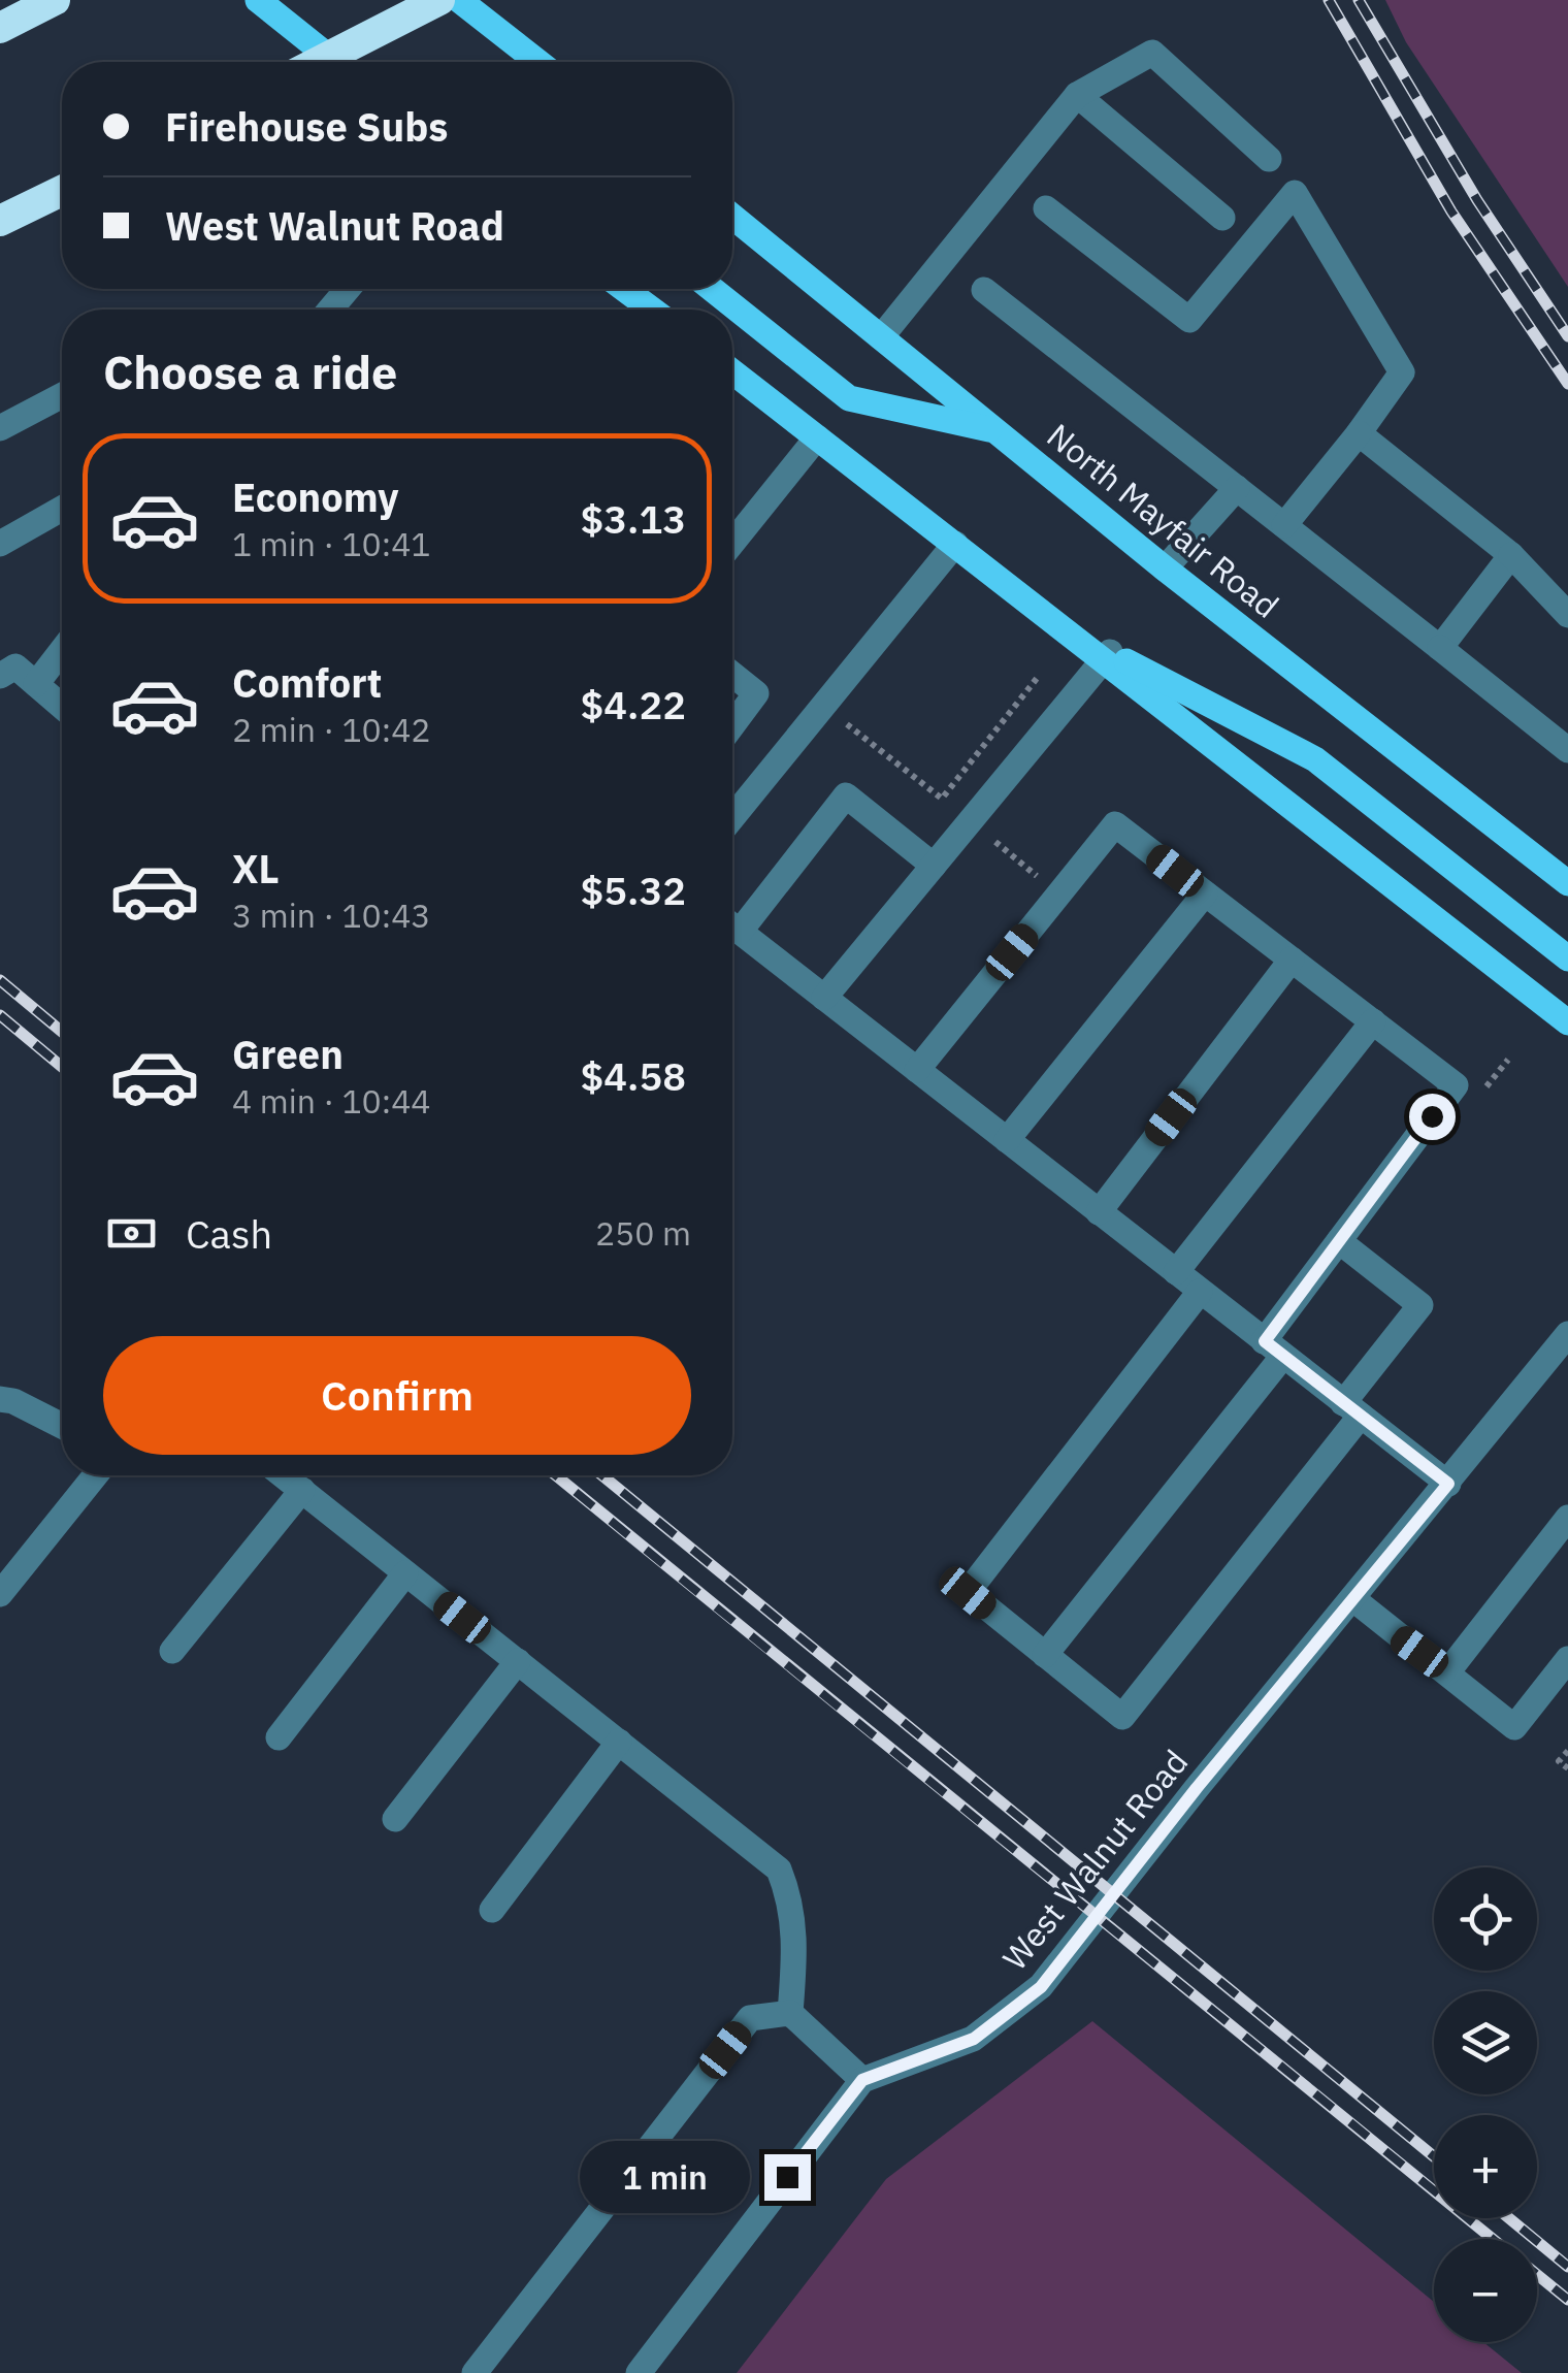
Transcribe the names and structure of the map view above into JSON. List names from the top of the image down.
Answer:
{
  "streets": {
    "main road": ["North Mayfair Road"],
    "street": ["West Walnut Road"]
  },
  "page": {
    "banner": ["Firehouse Subs", "West Walnut Road"],
    "heading": "Choose a ride",
    "list": [
      {
        "name": "Economy",
        "note": "1 min · 10:41",
        "value": "$3.13"
      },
      {
        "name": "Comfort",
        "note": "2 min · 10:42",
        "value": "$4.22"
      },
      {
        "name": "XL",
        "note": "3 min · 10:43",
        "value": "$5.32"
      },
      {
        "name": "Green",
        "note": "4 min · 10:44",
        "value": "$4.58"
      }
    ],
    "pay": ["Cash", "250 m"],
    "buttons": "Confirm",
    "map_buttons": ["+", "−"],
    "bubble": "1 min"
  }
}
